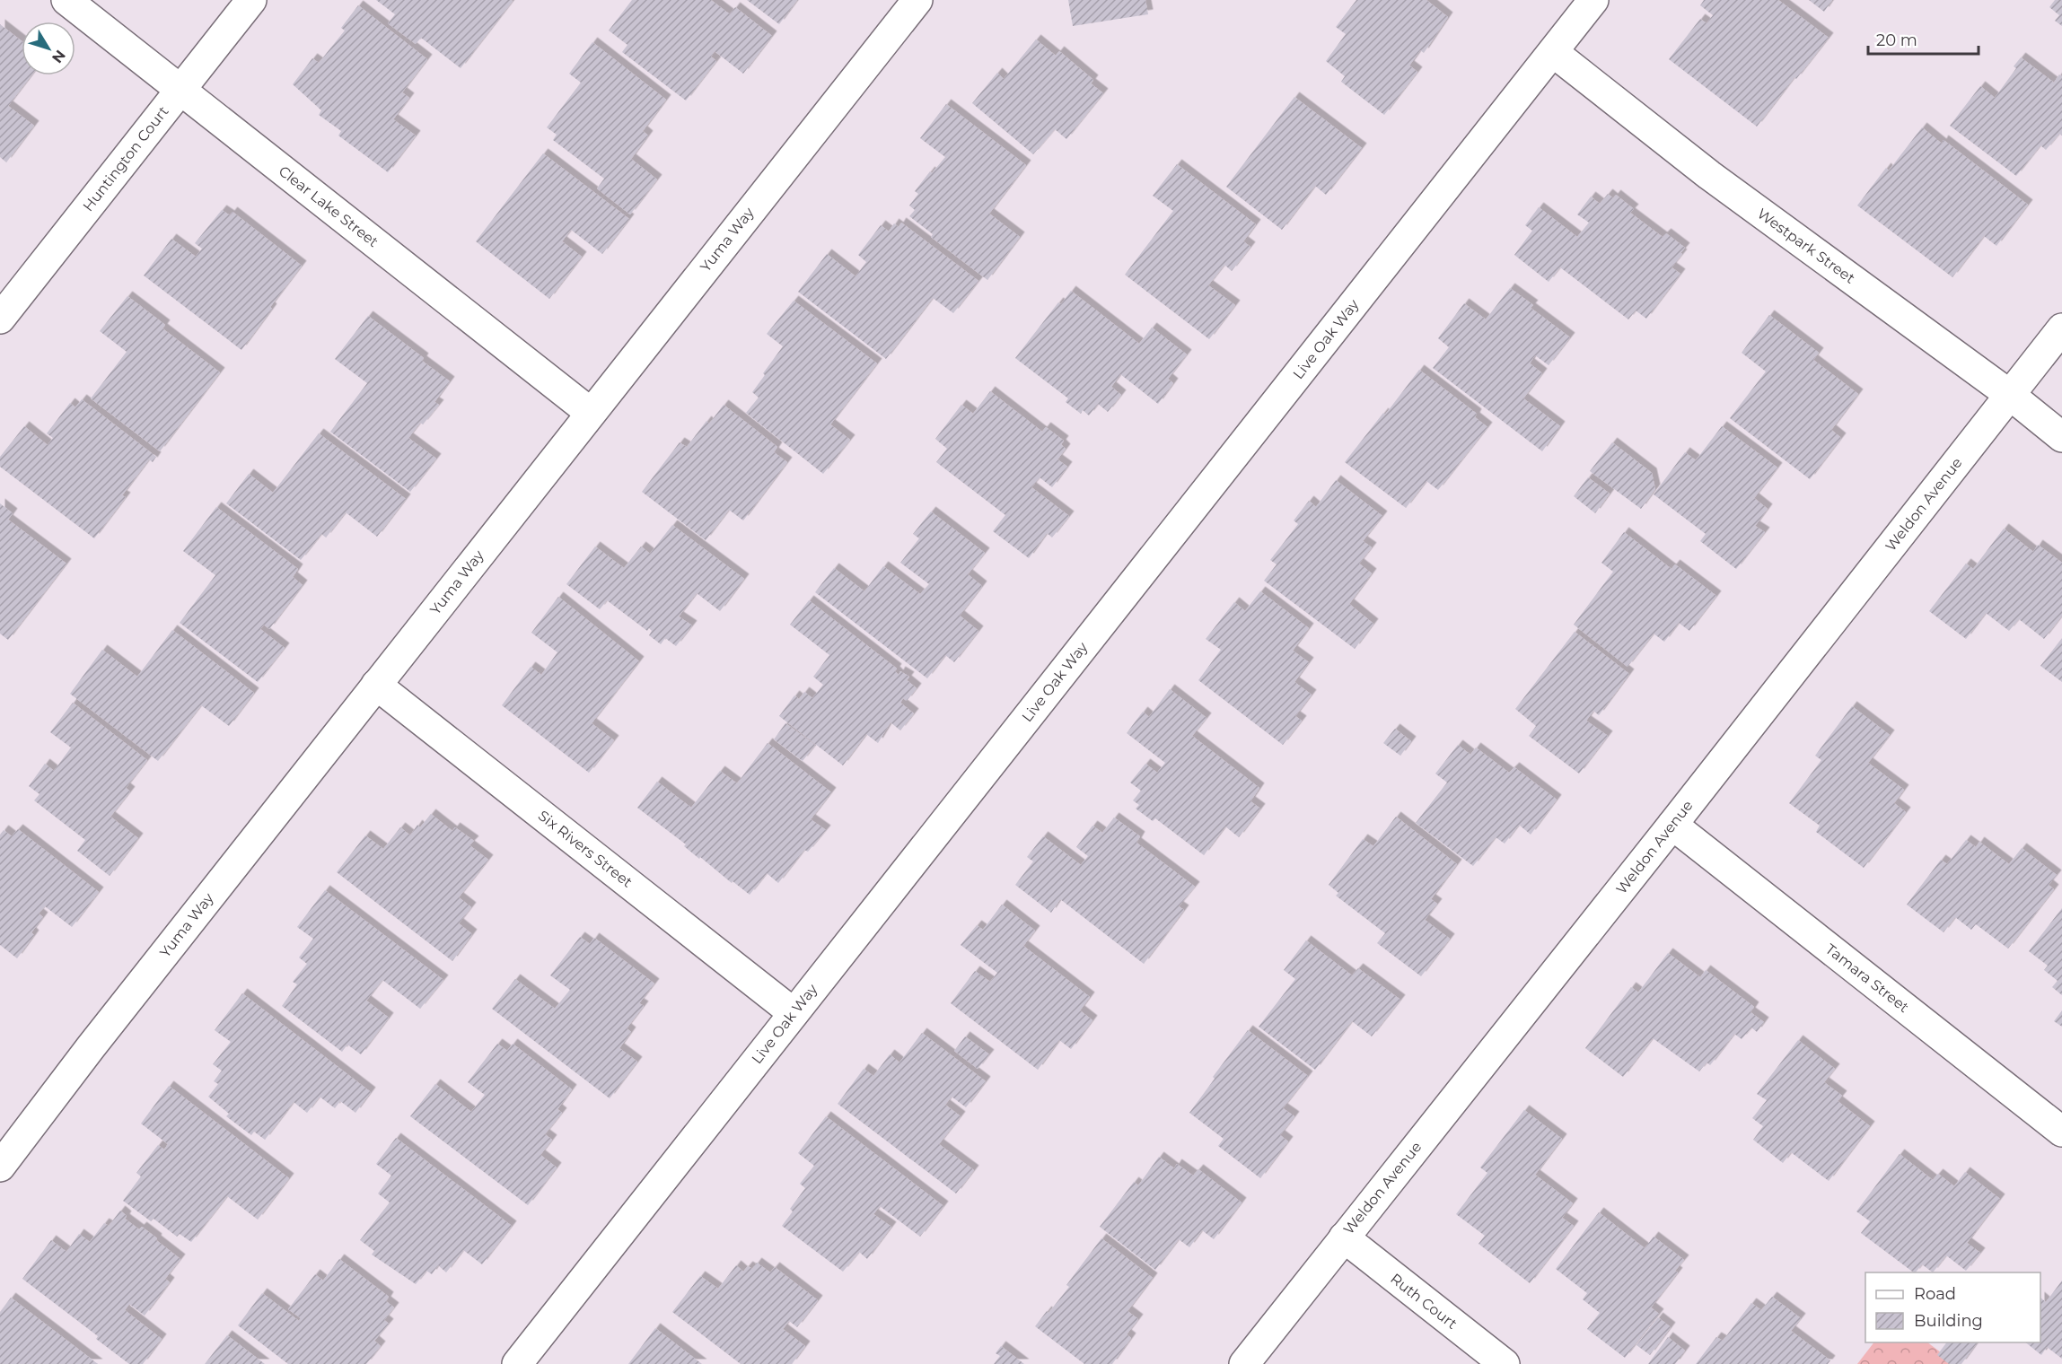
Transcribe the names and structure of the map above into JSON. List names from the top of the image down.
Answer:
{
  "streets": {
    "street": [
      "Huntington Court",
      "Clear Lake Street",
      "Yuma Way",
      "Westpark Street",
      "Live Oak Way",
      "Weldon Avenue",
      "Six Rivers Street",
      "Tamara Street",
      "Ruth Court"
    ]
  },
  "crossings": [
    ["Huntington Court", "Clear Lake Street"],
    ["Clear Lake Street", "Yuma Way"],
    ["Yuma Way", "Six Rivers Street"],
    ["Westpark Street", "Live Oak Way"],
    ["Westpark Street", "Weldon Avenue"],
    ["Live Oak Way", "Six Rivers Street"],
    ["Weldon Avenue", "Tamara Street"],
    ["Weldon Avenue", "Ruth Court"]
  ],
  "legend": ["Road", "Building"],
  "scale_bar": "20 m",
  "north": "bottom right"
}
